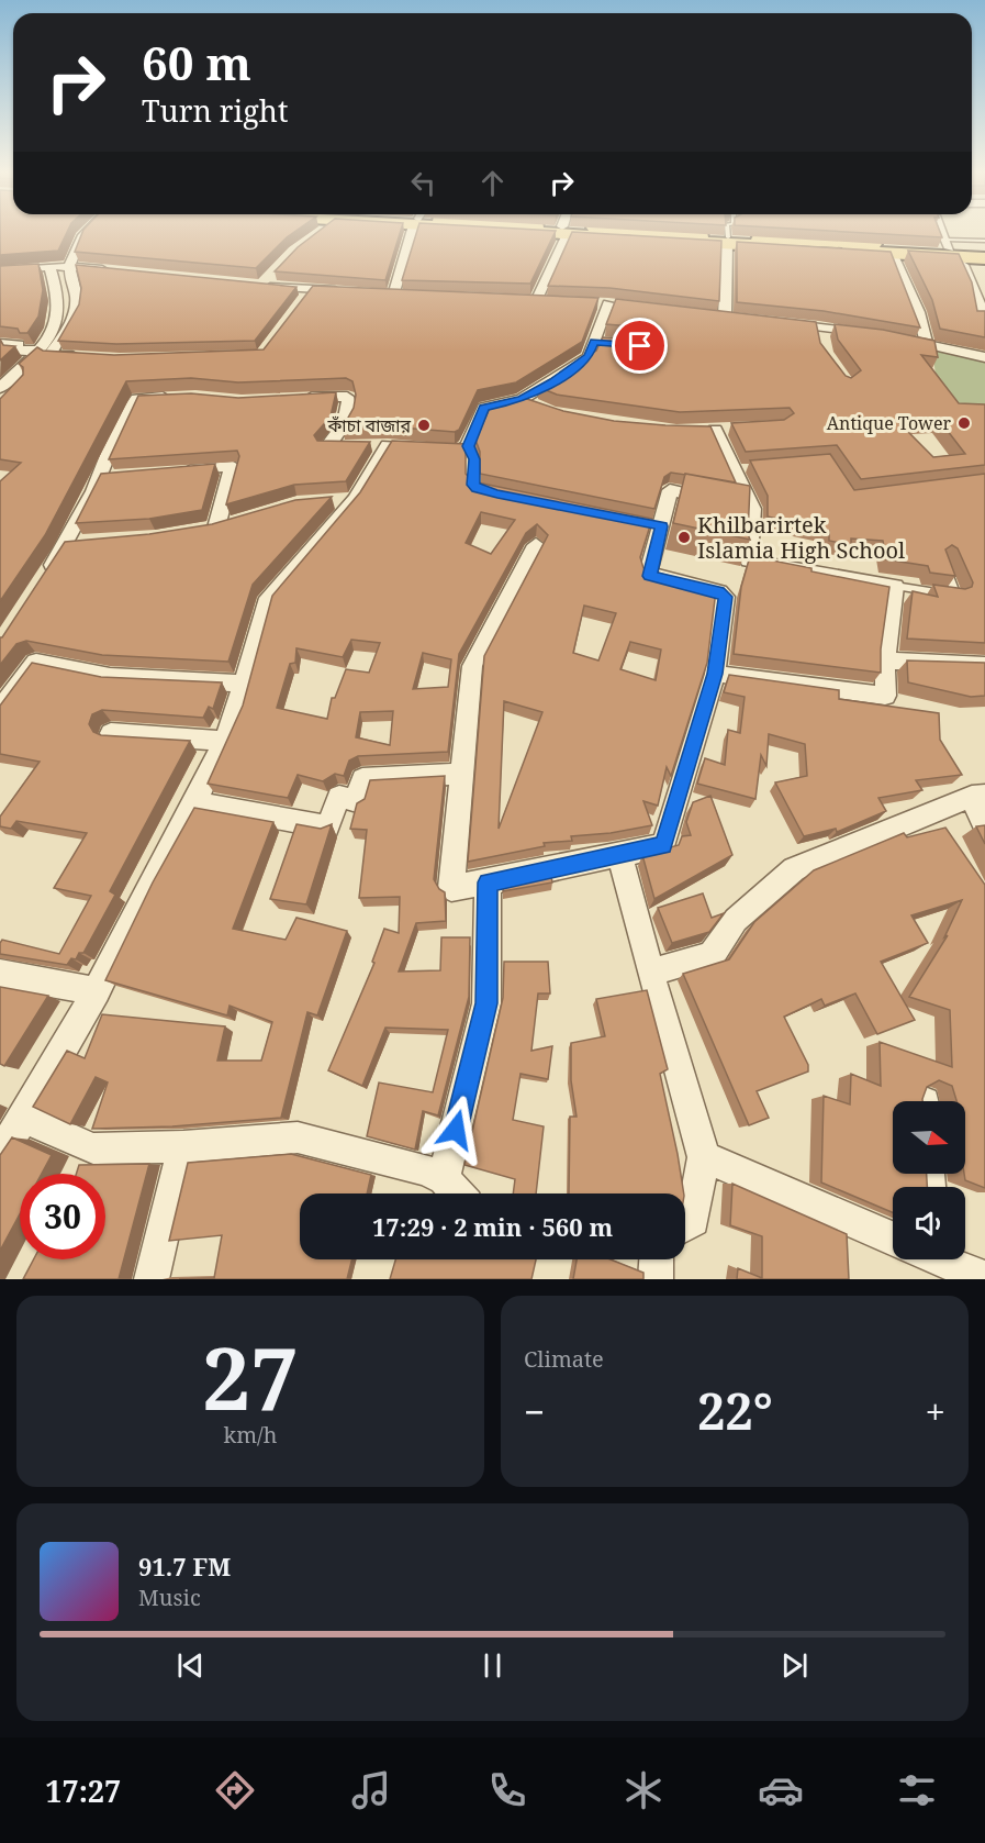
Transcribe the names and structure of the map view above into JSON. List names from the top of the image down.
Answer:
{
  "places": ["Antique Tower", "কাঁচা বাজার", "Khilbarirtek Islamia High School"],
  "north": "right",
  "page": {
    "turn": ["60 m", "Turn right"],
    "limit": "30",
    "trip": "17:29 · 2 min · 560 m",
    "tile": [
      ["27", "km/h"],
      "Climate"
    ],
    "heat": ["−", "22°", "+"],
    "song": ["91.7 FM", "Music"],
    "tabs": "17:27"
  }
}
